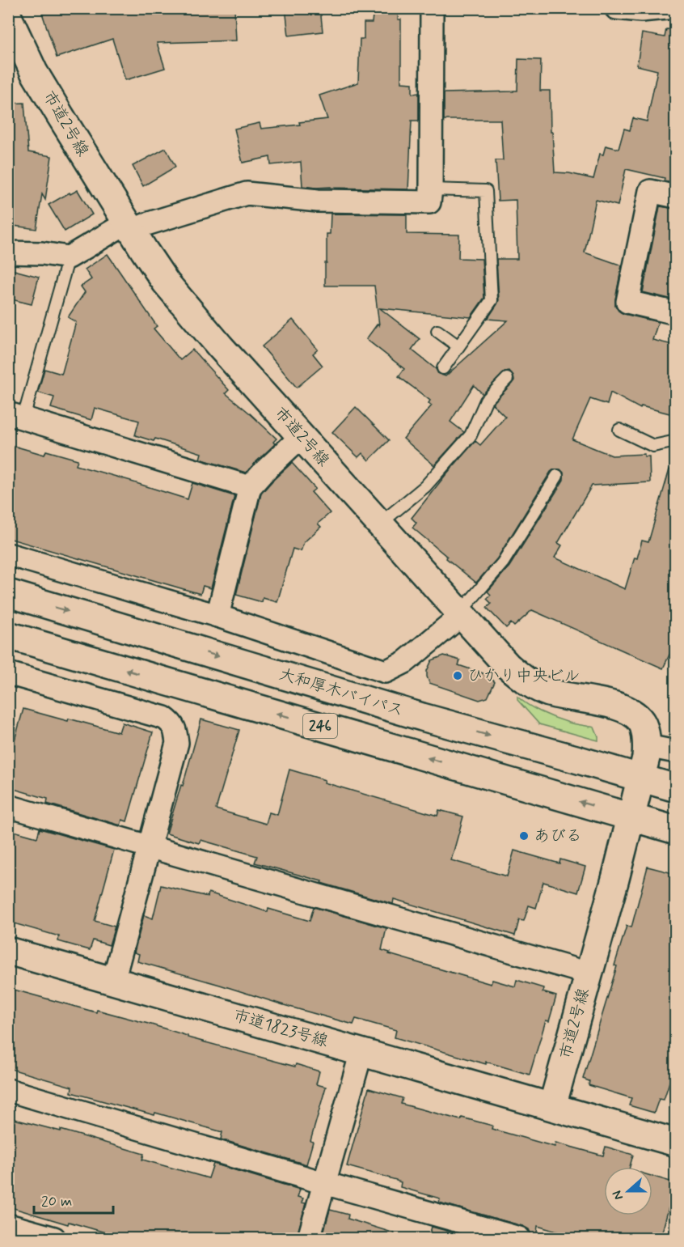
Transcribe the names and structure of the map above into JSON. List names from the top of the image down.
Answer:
{
  "streets": {
    "main road": [
      "市道2号線",
      "大和厚木バイパス",
      "246",
      "市道1823号線"
    ]
  },
  "crossings": [
    ["市道2号線", "大和厚木バイパス"],
    ["市道2号線", "246"],
    ["市道2号線", "市道1823号線"]
  ],
  "places": ["ひかり中央ビル", "あびる"],
  "scale_bar": "20 m",
  "north": "left"
}
